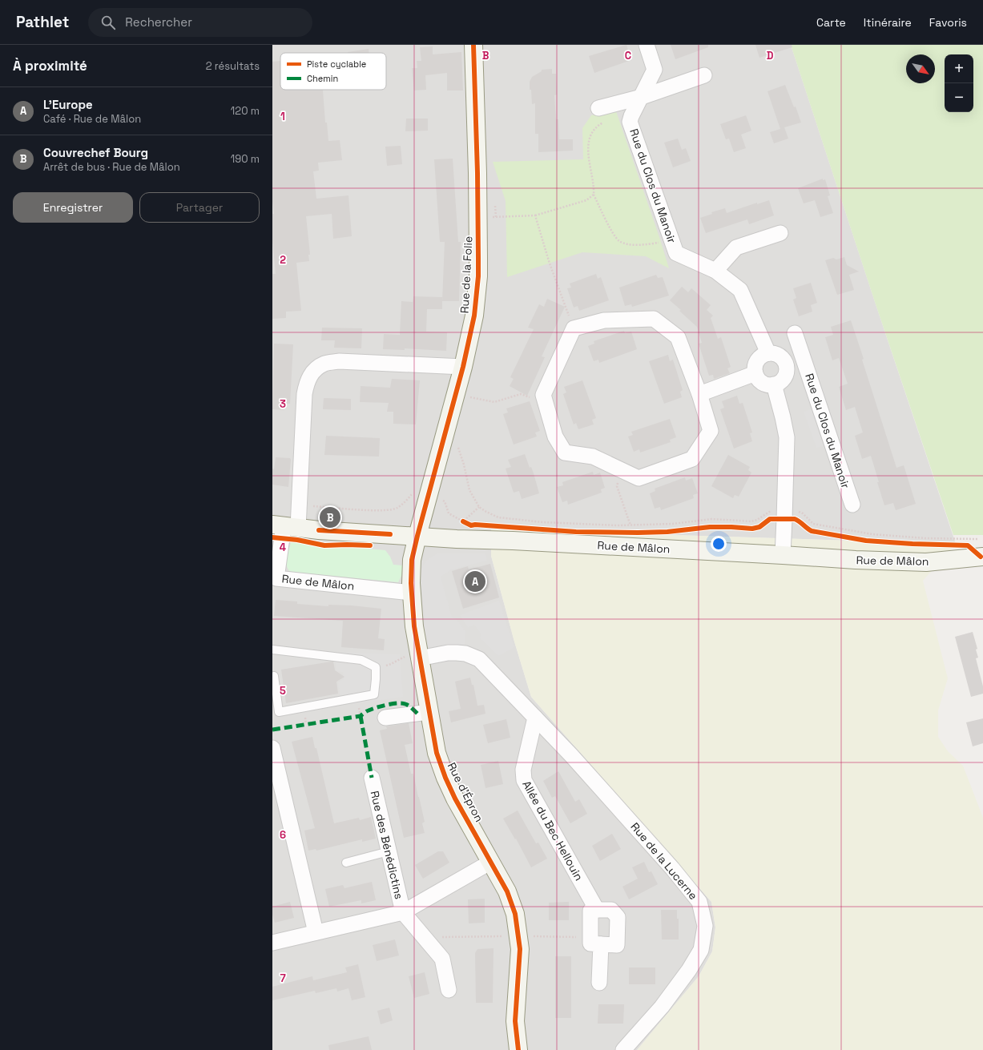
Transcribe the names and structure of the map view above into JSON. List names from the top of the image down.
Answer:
{
  "streets": {
    "street": [
      "Rue du Clos du Manoir",
      "Rue de la Folie",
      "Rue de Mâlon",
      "Rue d'Épron",
      "Allée du Bec Hellouin",
      "Rue des Bénédictins",
      "Rue de la Lucerne"
    ]
  },
  "crossings": [
    ["Rue de la Folie", "Rue de Mâlon"],
    ["Rue de la Folie", "Rue d'Épron"],
    ["Rue de Mâlon", "Rue d'Épron"],
    ["Rue d'Épron", "Rue des Bénédictins"],
    ["Allée du Bec Hellouin", "Rue de la Lucerne"]
  ],
  "legend": ["Piste cyclable", "Chemin"],
  "north": "bottom right",
  "page": {
    "header": "Pathlet",
    "search": "Rechercher",
    "nav": ["Carte", "Itinéraire", "Favoris"],
    "heading": ["À proximité", "2 résultats"],
    "map_buttons": ["+", "−"],
    "list": [
      {
        "mark": "A",
        "name": "L'Europe",
        "note": "Café · Rue de Mâlon",
        "value": "120 m"
      },
      {
        "mark": "B",
        "name": "Couvrechef Bourg",
        "note": "Arrêt de bus · Rue de Mâlon",
        "value": "190 m"
      }
    ],
    "buttons": ["Enregistrer", "Partager"],
    "pins": ["B", "A"]
  },
  "grid": {
    "columns": ["B", "C", "D"],
    "rows": [
      "1",
      "2",
      "3",
      "4",
      "5",
      "6",
      "7"
    ]
  }
}
